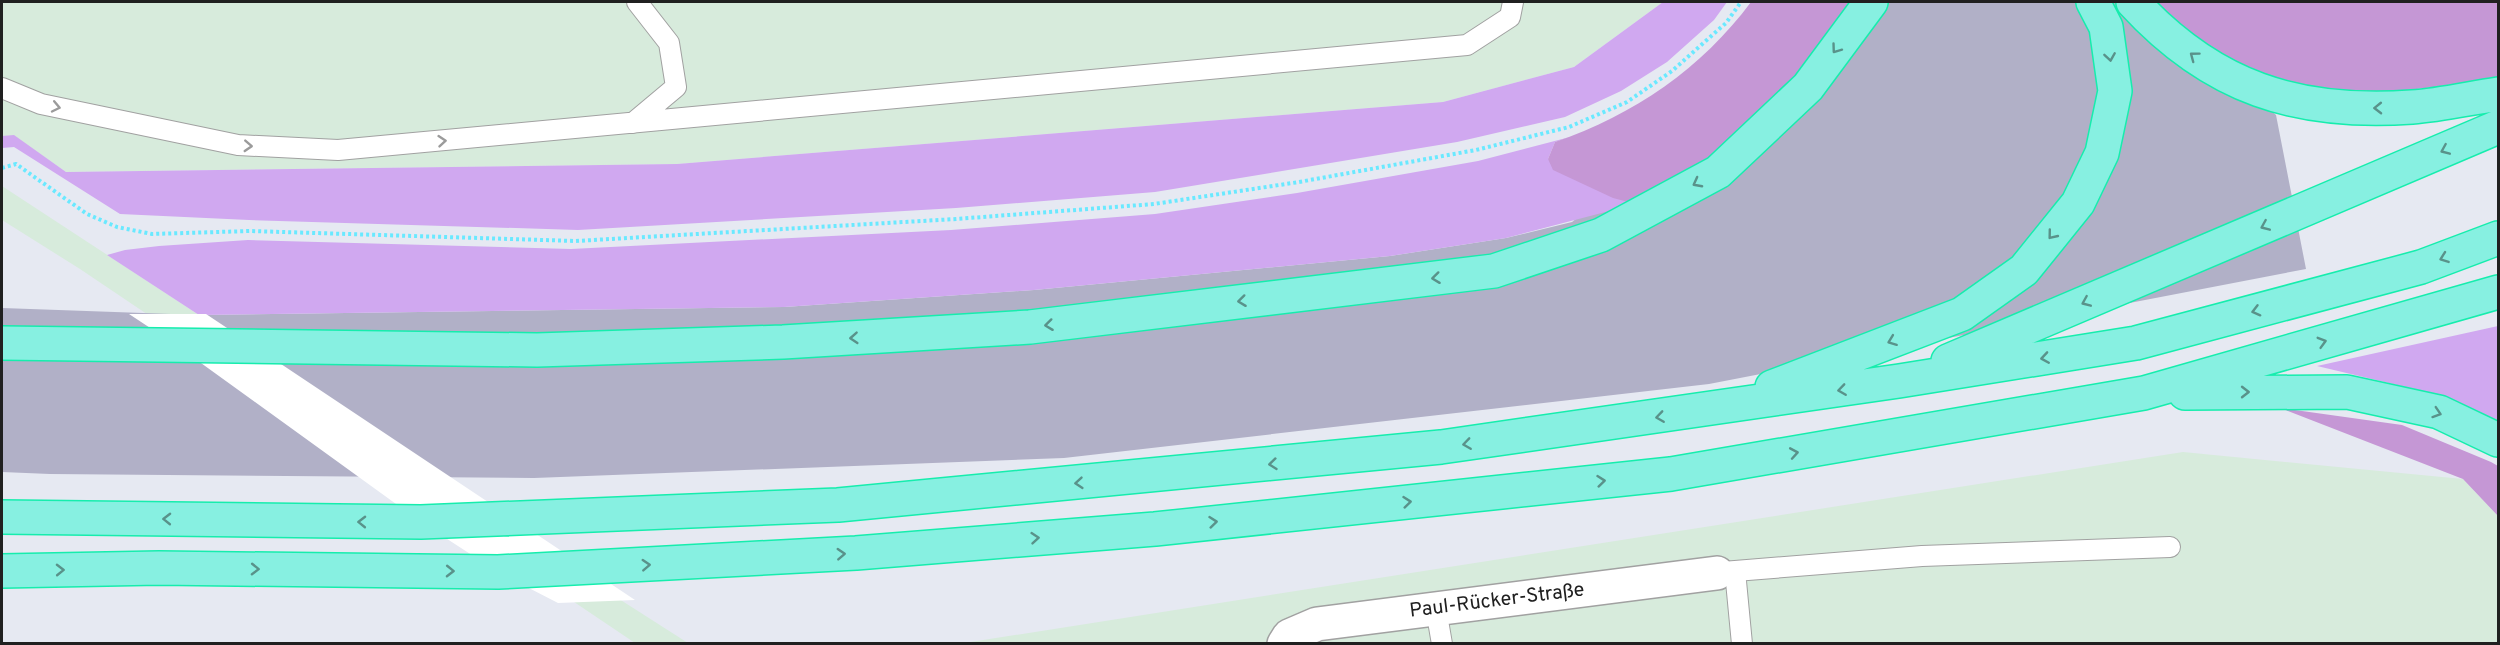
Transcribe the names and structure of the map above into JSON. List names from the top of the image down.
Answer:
{
  "streets": {
    "street": ["Paul-Rücker-Straße"]
  }
}
